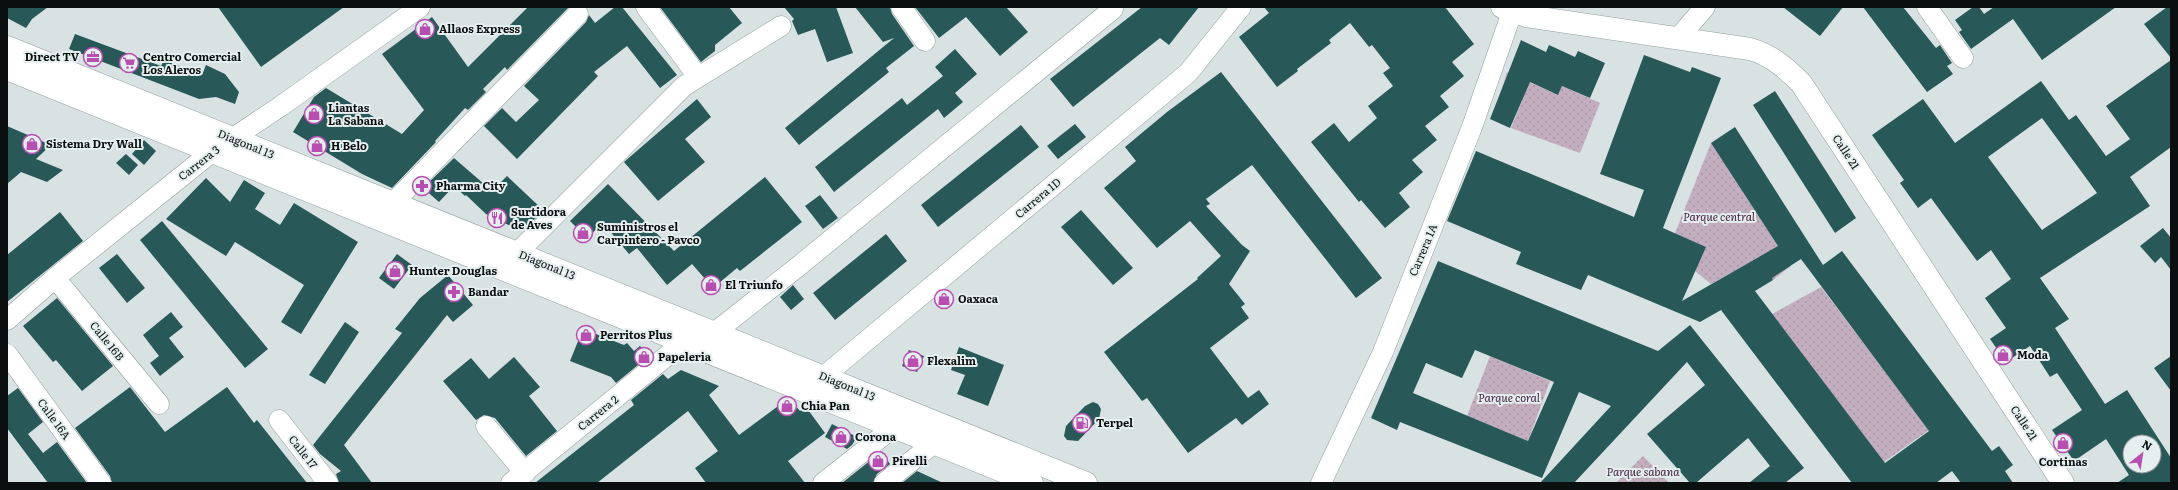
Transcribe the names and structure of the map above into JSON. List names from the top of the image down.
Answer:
{
  "streets": {
    "main road": ["Diagonal 13", "Calle 21"],
    "street": [
      "Carrera 3",
      "Carrera 1D",
      "Carrera 1A",
      "Calle 16B",
      "Carrera 2",
      "Calle 16A",
      "Calle 17"
    ]
  },
  "crossings": [
    ["Diagonal 13", "Carrera 3"],
    ["Diagonal 13", "Carrera 1D"],
    ["Diagonal 13", "Carrera 2"],
    ["Calle 21", "Carrera 1A"],
    ["Carrera 3", "Calle 16B"]
  ],
  "parks": ["Parque central", "Parque coral", "Parque sabana"],
  "places": {
    "shop": [
      "Allaos Express",
      "Liantas La Sabana",
      "Sistema Dry Wall",
      "H Belo",
      "Suministros el Carpintero - Pavco",
      "Hunter Douglas",
      "El Triunfo",
      "Oaxaca",
      "Perritos Plus",
      "Moda",
      "Papeleria",
      "Flexalim",
      "Chia Pan",
      "Corona",
      "Cortinas",
      "Pirelli"
    ],
    "office": ["Direct TV"],
    "supermarket": ["Centro Comercial Los Aleros"],
    "pharmacy": ["Pharma City", "Bandar"],
    "restaurant": ["Surtidora de Aves"],
    "fuel station": ["Terpel"]
  },
  "north": "top right"
}
